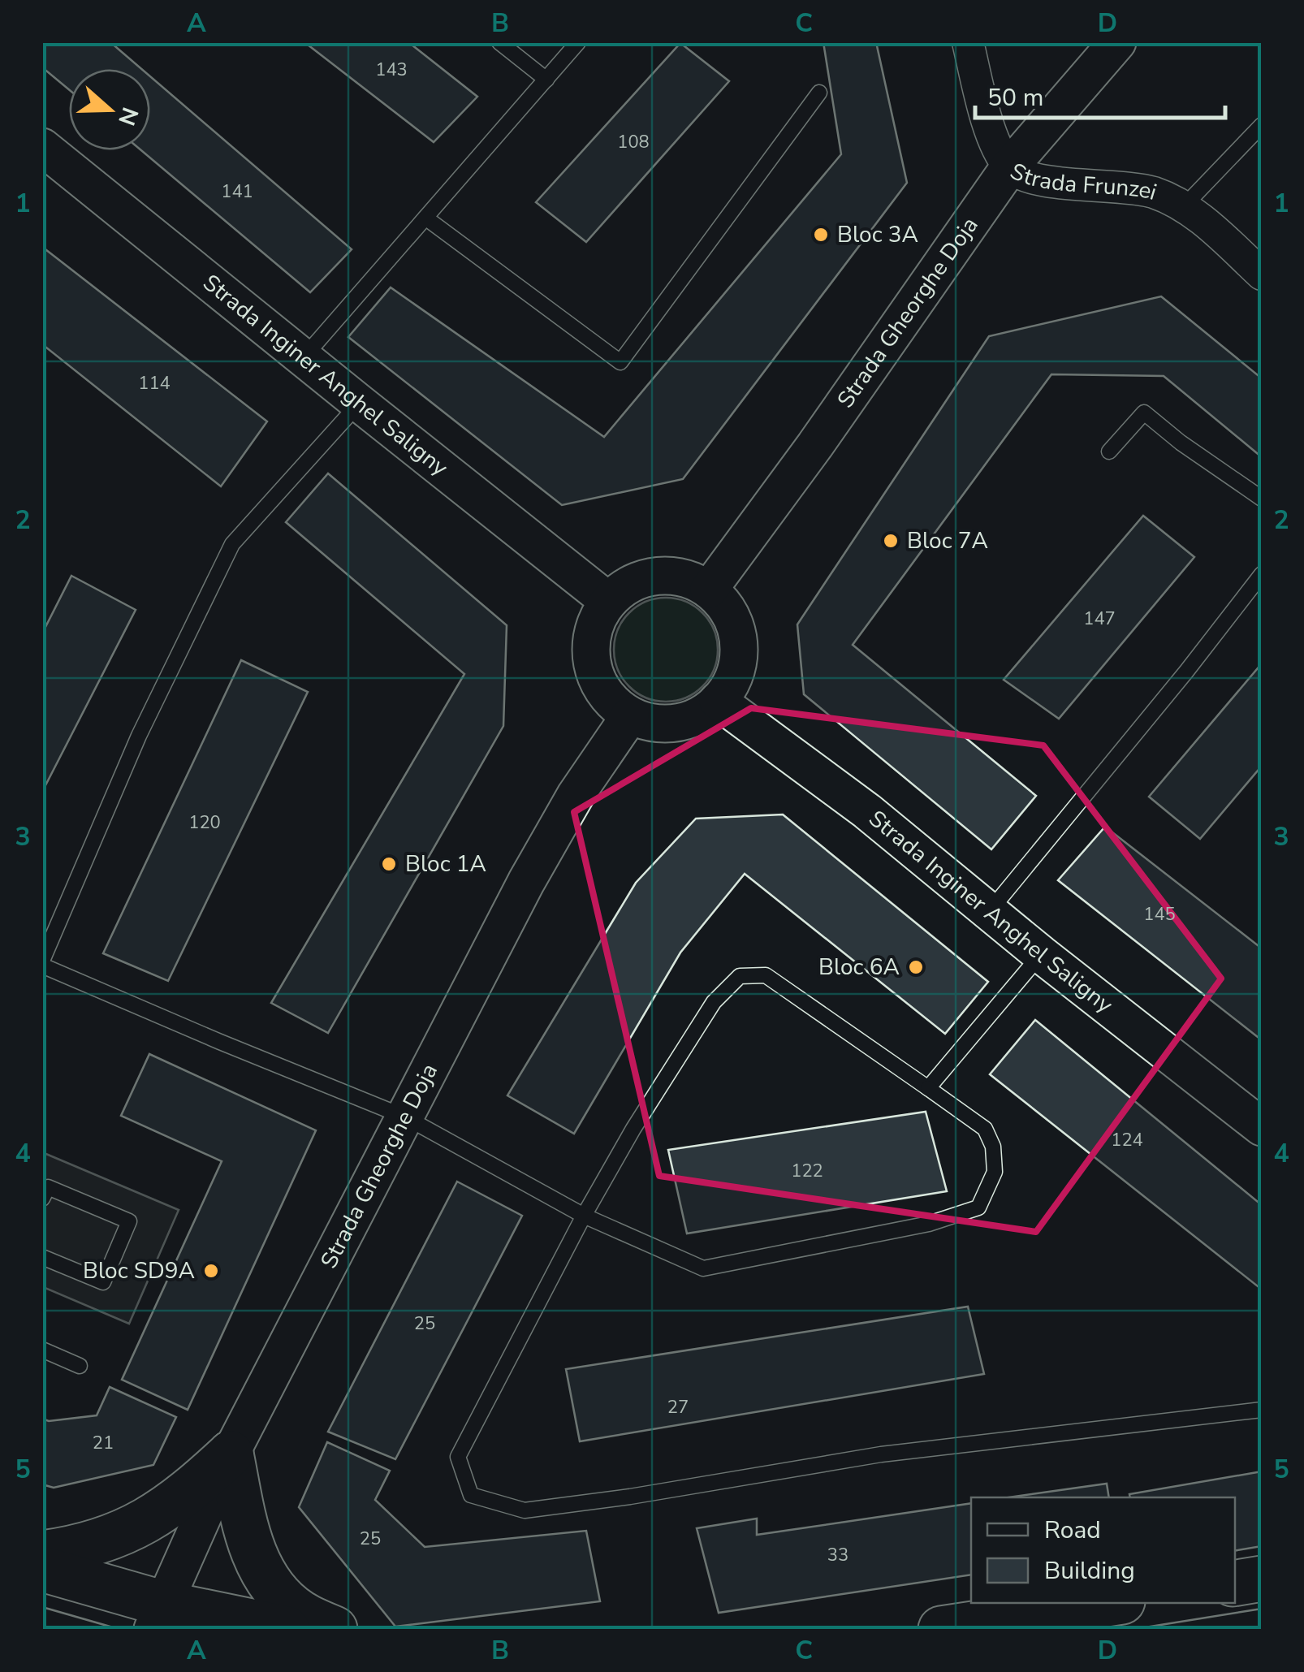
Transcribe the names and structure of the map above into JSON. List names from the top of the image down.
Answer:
{
  "streets": {
    "street": ["Strada Frunzei", "Strada Gheorghe Doja", "Strada Inginer Anghel Saligny"]
  },
  "crossings": [
    ["Strada Frunzei", "Strada Gheorghe Doja"],
    ["Strada Gheorghe Doja", "Strada Inginer Anghel Saligny"]
  ],
  "places": [
    "Bloc 3A",
    "Bloc 7A",
    "Bloc 1A",
    "Bloc 6A",
    "Bloc SD9A"
  ],
  "house_numbers": [
    "143",
    "108",
    "141",
    "114",
    "147",
    "120",
    "145",
    "124",
    "122",
    "25",
    "27",
    "21",
    "25",
    "33"
  ],
  "legend": ["Road", "Building"],
  "scale_bar": "50 m",
  "north": "right",
  "grid": {
    "columns": [
      "A",
      "B",
      "C",
      "D"
    ],
    "rows": [
      "1",
      "2",
      "3",
      "4",
      "5"
    ]
  }
}
